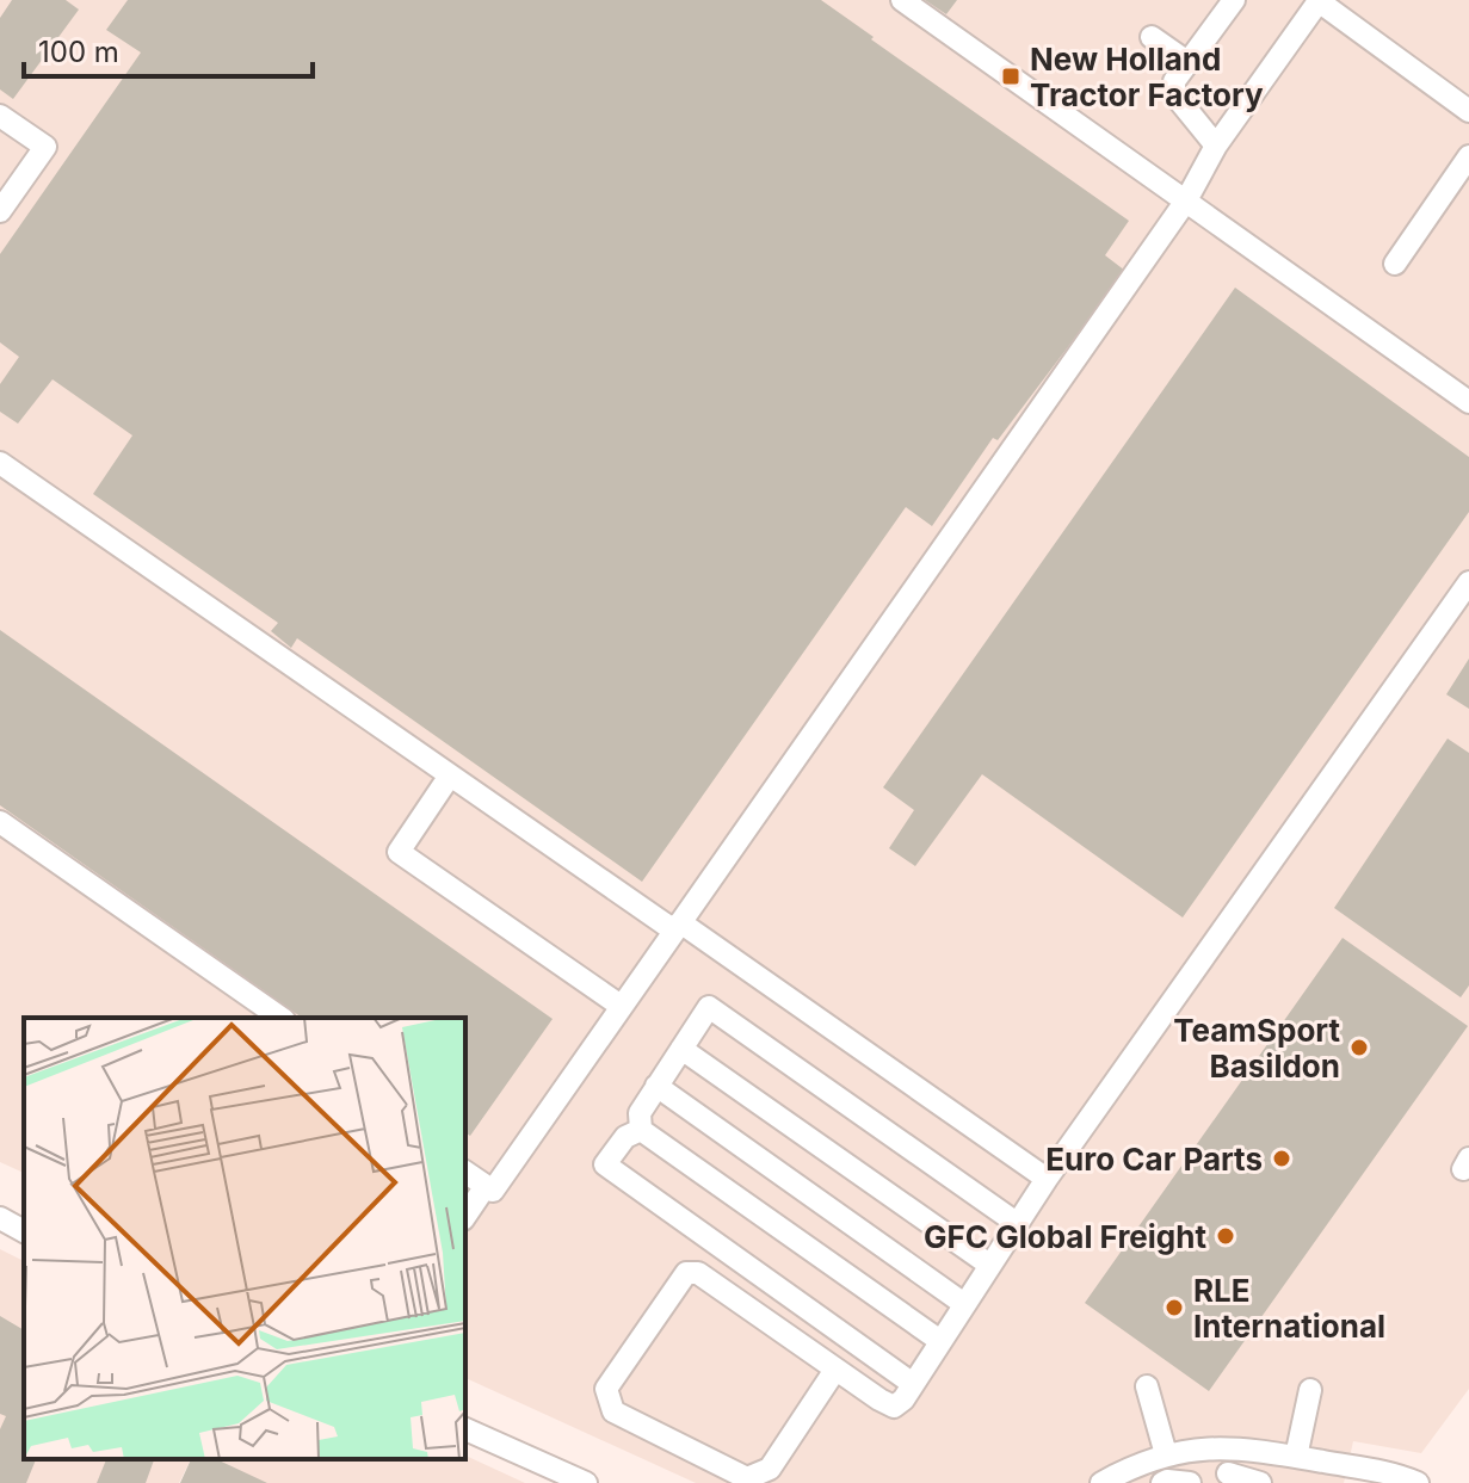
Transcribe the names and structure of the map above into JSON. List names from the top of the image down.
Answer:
{
  "places": {
    "transit": ["New Holland Tractor Factory"],
    "other": [
      "TeamSport Basildon",
      "Euro Car Parts",
      "GFC Global Freight",
      "RLE International"
    ]
  },
  "scale_bar": "100 m"
}
